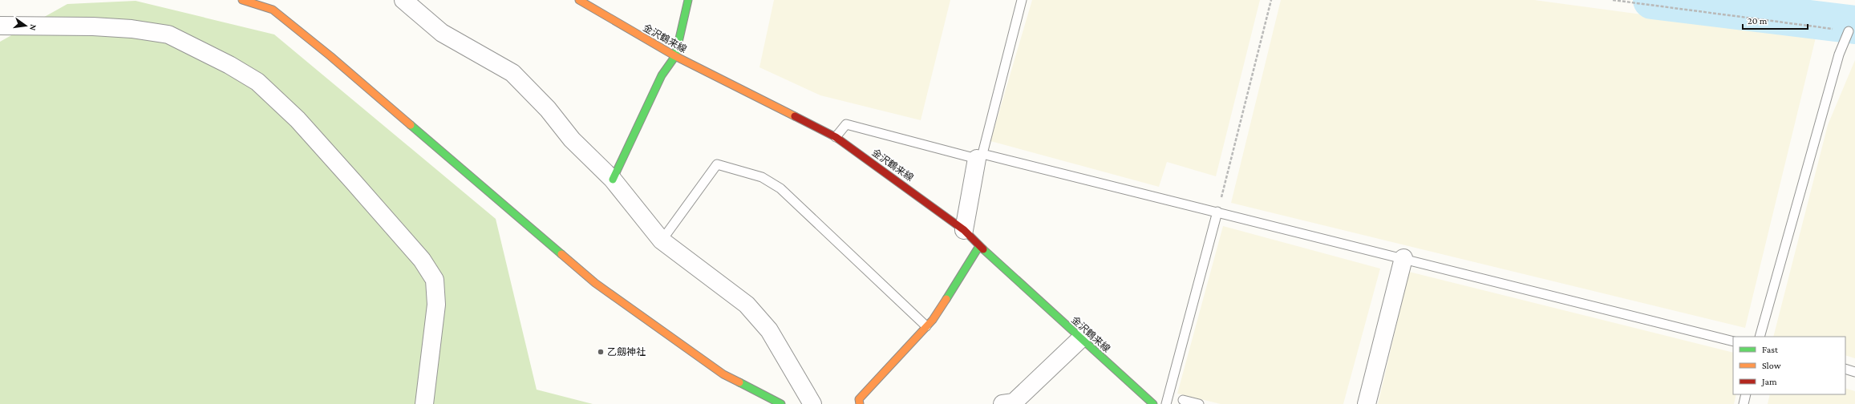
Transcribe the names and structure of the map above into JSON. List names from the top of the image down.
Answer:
{
  "streets": {
    "street": ["金沢鶴来線"]
  },
  "places": ["乙劔神社"],
  "legend": ["Fast", "Slow", "Jam"],
  "scale_bar": "20 m",
  "north": "right"
}
